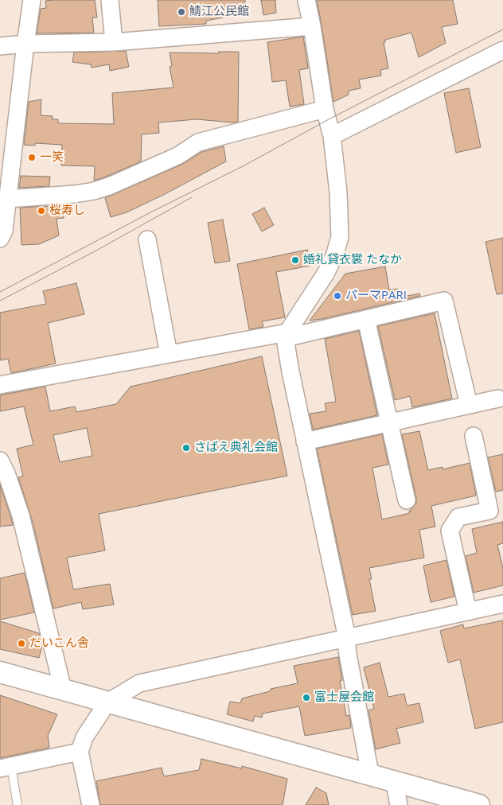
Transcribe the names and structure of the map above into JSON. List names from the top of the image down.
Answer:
{
  "places": [
    "鯖江公民館",
    "一笑",
    "桜寿し",
    "婚礼貸衣裳 たなか",
    "パーマPARI",
    "さばえ典礼会館",
    "だいこん舎",
    "富士屋会館"
  ]
}
